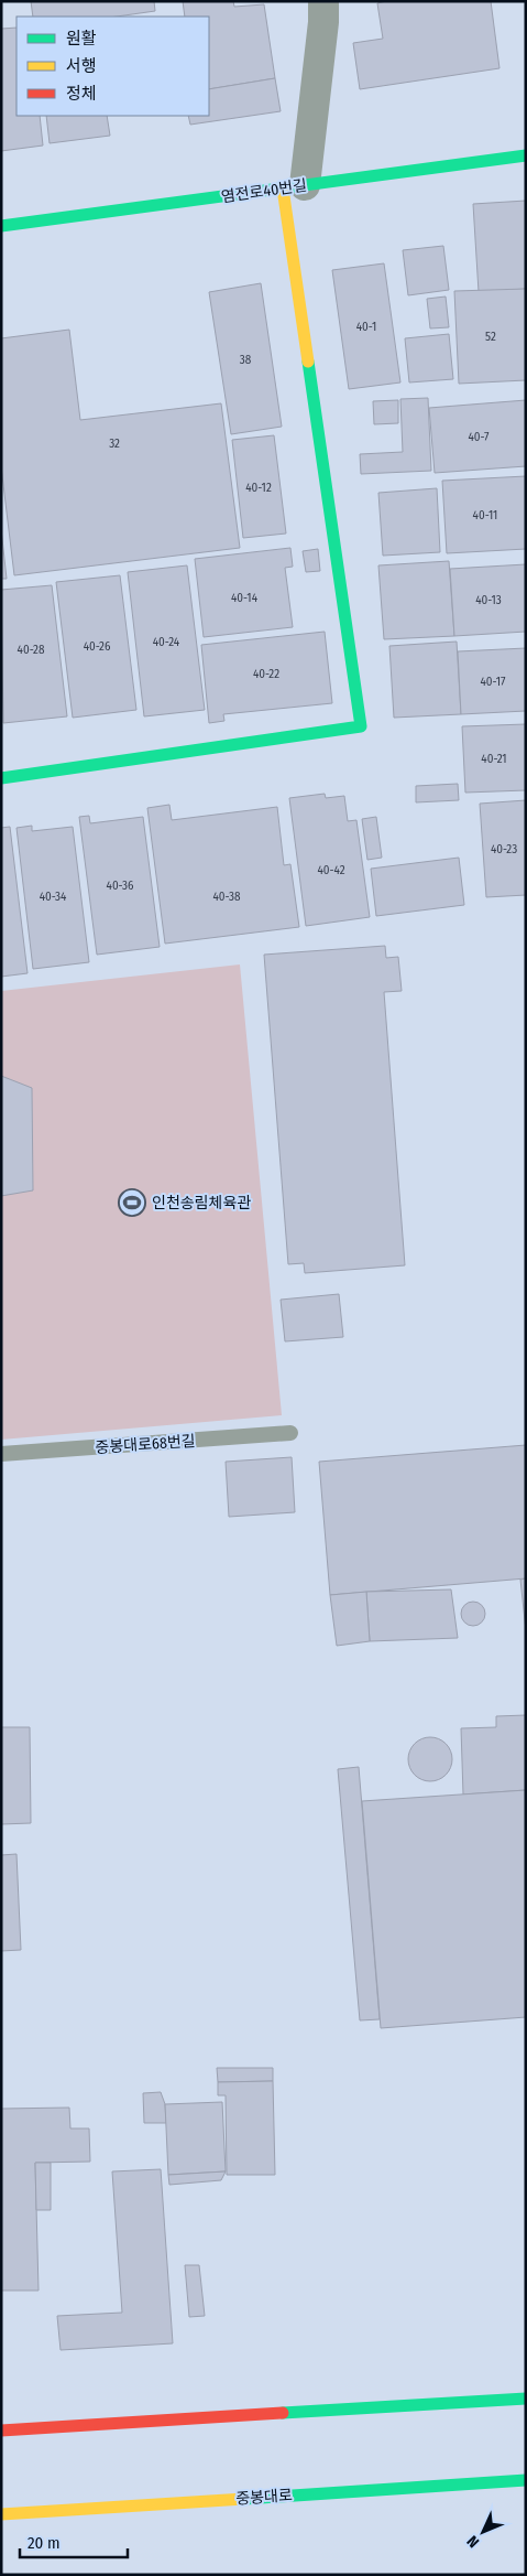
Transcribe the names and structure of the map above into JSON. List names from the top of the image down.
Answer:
{
  "streets": {
    "street": ["염전로40번길", "중봉대로"],
    "lane": ["중봉대로68번길"]
  },
  "places": {
    "sports": ["인천송림체육관"]
  },
  "house_numbers": [
    "40-1",
    "52",
    "38",
    "40-7",
    "32",
    "40-12",
    "40-11",
    "40-14",
    "40-13",
    "40-24",
    "40-26",
    "40-28",
    "40-22",
    "40-17",
    "40-21",
    "40-23",
    "40-42",
    "40-36",
    "40-34",
    "40-38"
  ],
  "legend": ["원활", "서행", "정체"],
  "scale_bar": "20 m",
  "north": "bottom left"
}
